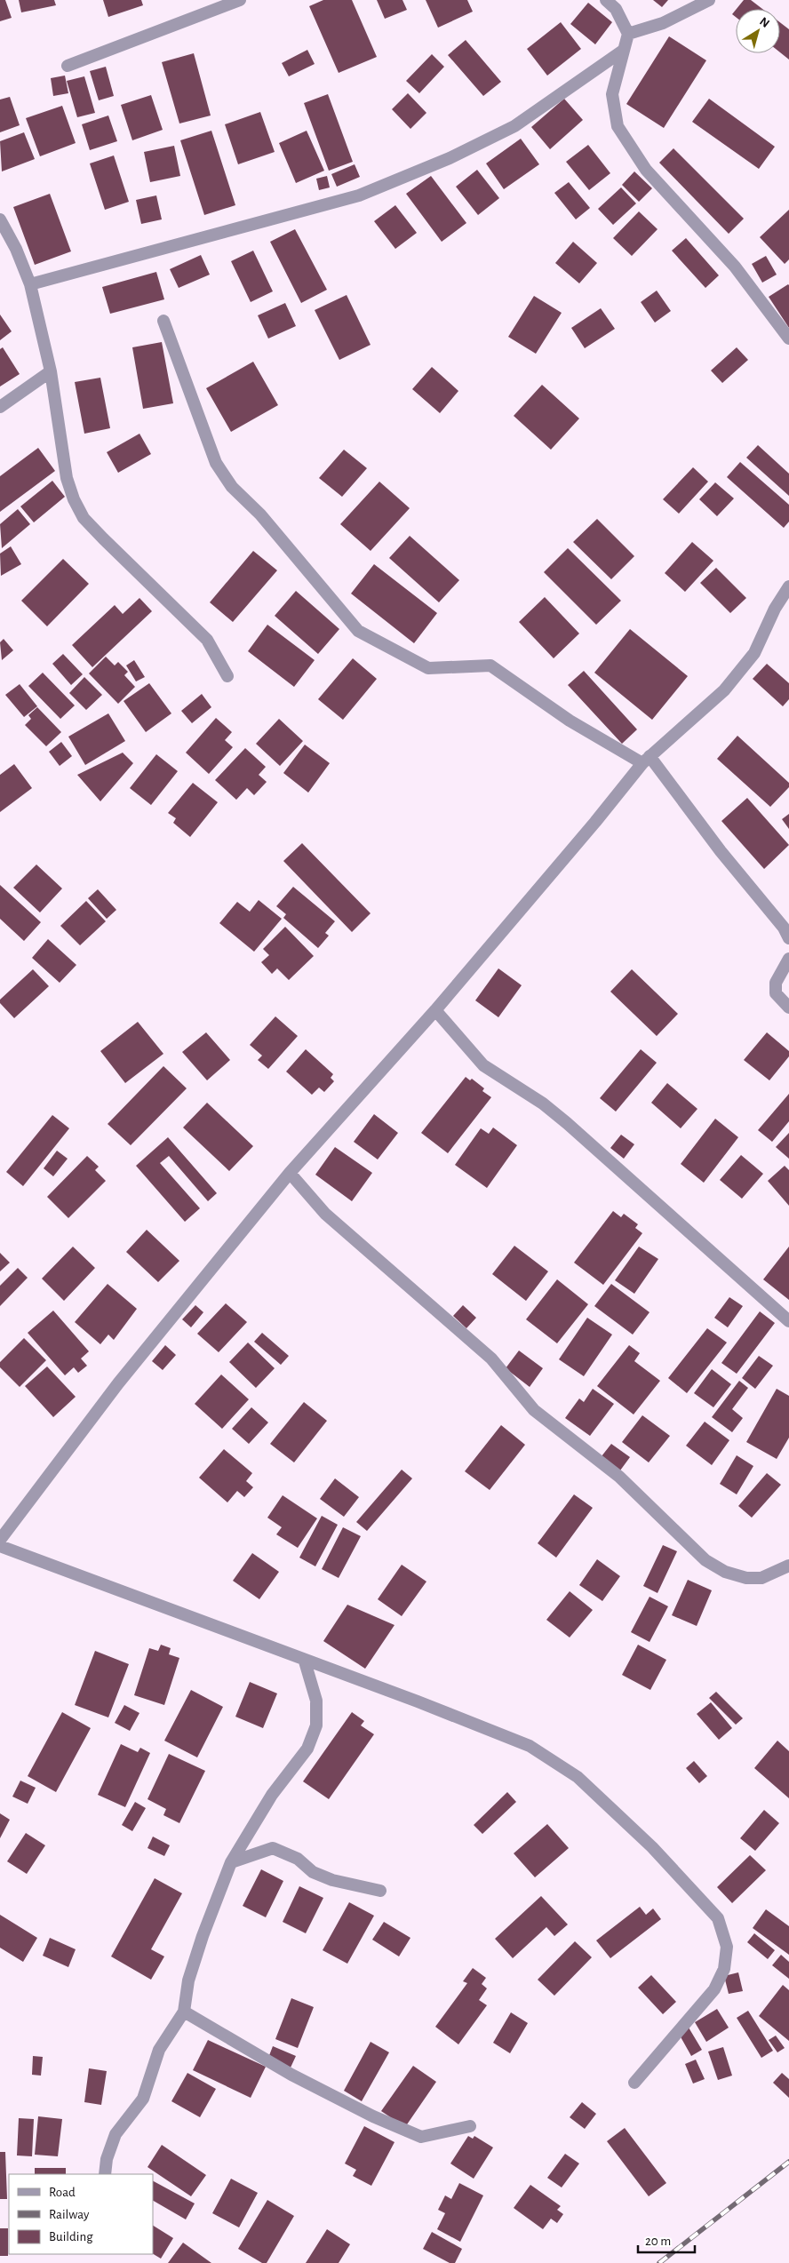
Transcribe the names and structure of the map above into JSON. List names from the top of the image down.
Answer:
{
  "legend": ["Road", "Railway", "Building"],
  "scale_bar": "20 m",
  "north": "top right"
}
